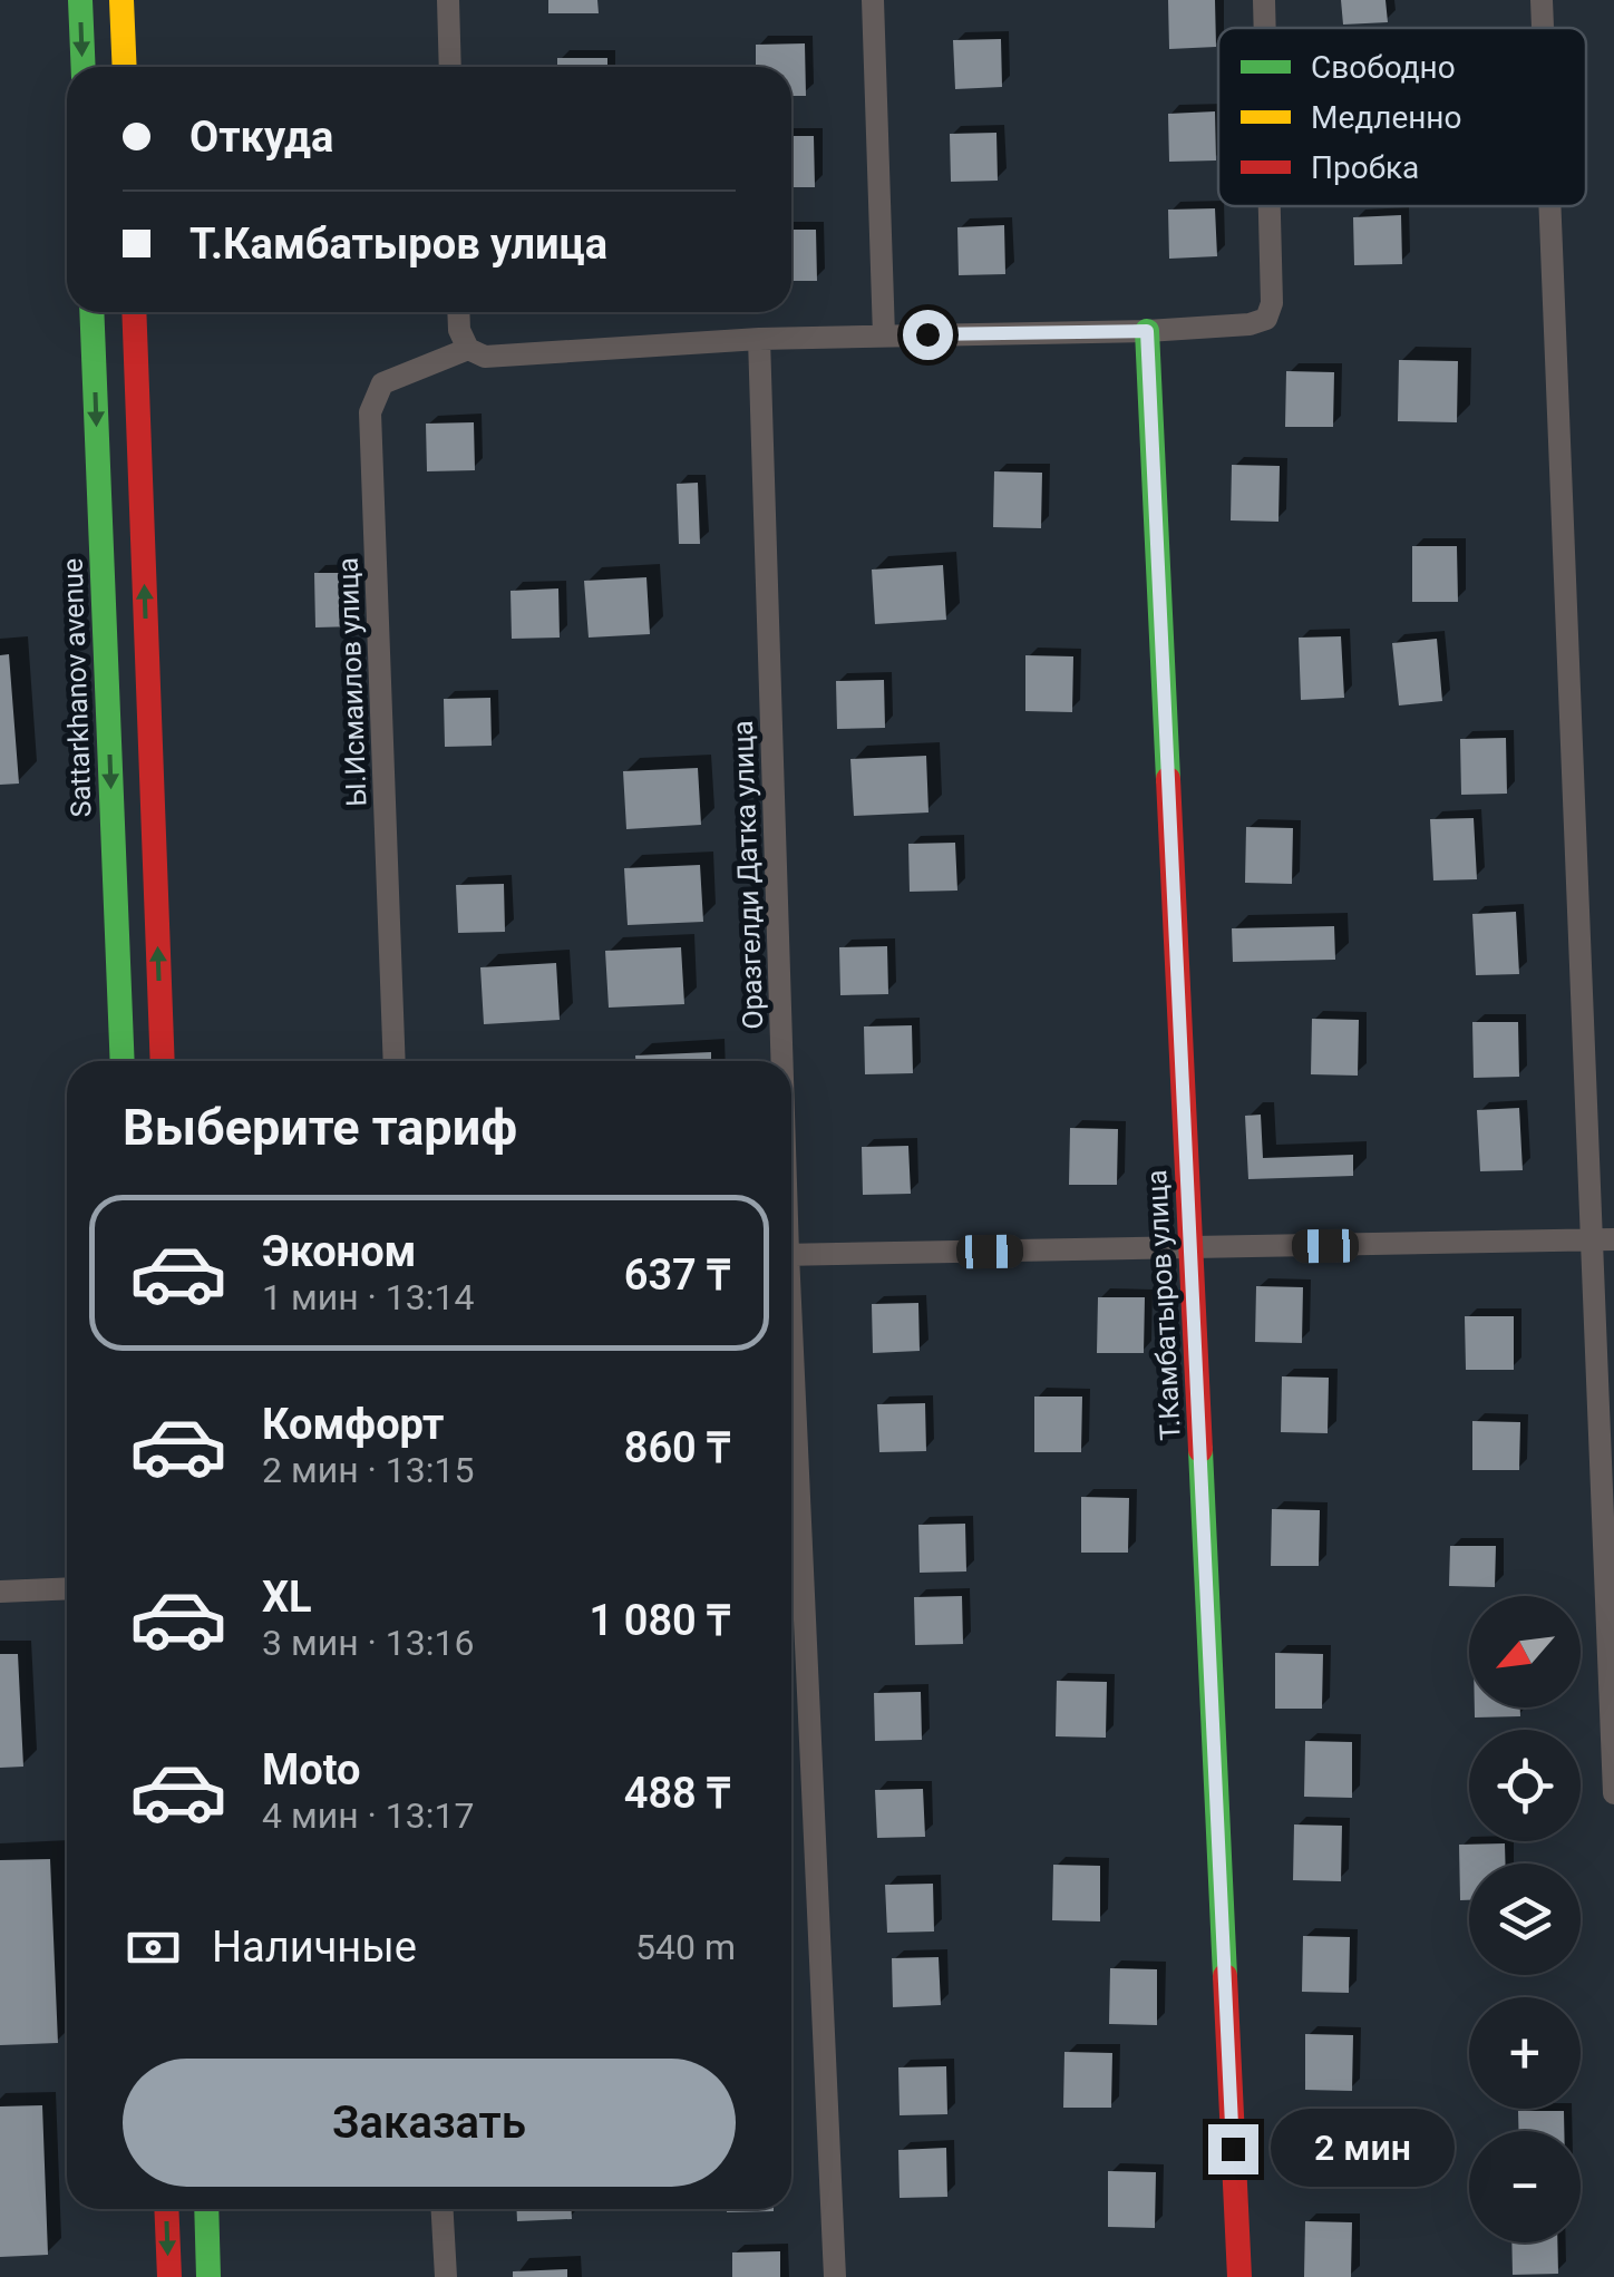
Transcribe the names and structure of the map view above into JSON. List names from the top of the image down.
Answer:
{
  "streets": {
    "street": [
      "Ы.Исмаилов улица",
      "Sattarkhanov avenue",
      "Оразгелди Датка улица",
      "Т.Камбатыров улица"
    ]
  },
  "legend": ["Свободно", "Медленно", "Пробка"],
  "north": "bottom left",
  "page": {
    "banner": ["Откуда", "Т.Камбатыров улица"],
    "heading": "Выберите тариф",
    "list": [
      {
        "name": "Эконом",
        "note": "1 мин · 13:14",
        "value": "637 ₸"
      },
      {
        "name": "Комфорт",
        "note": "2 мин · 13:15",
        "value": "860 ₸"
      },
      {
        "name": "XL",
        "note": "3 мин · 13:16",
        "value": "1 080 ₸"
      },
      {
        "name": "Moto",
        "note": "4 мин · 13:17",
        "value": "488 ₸"
      }
    ],
    "map_buttons": ["+", "−"],
    "pay": ["Наличные", "540 m"],
    "buttons": "Заказать",
    "bubble": "2 мин"
  }
}
